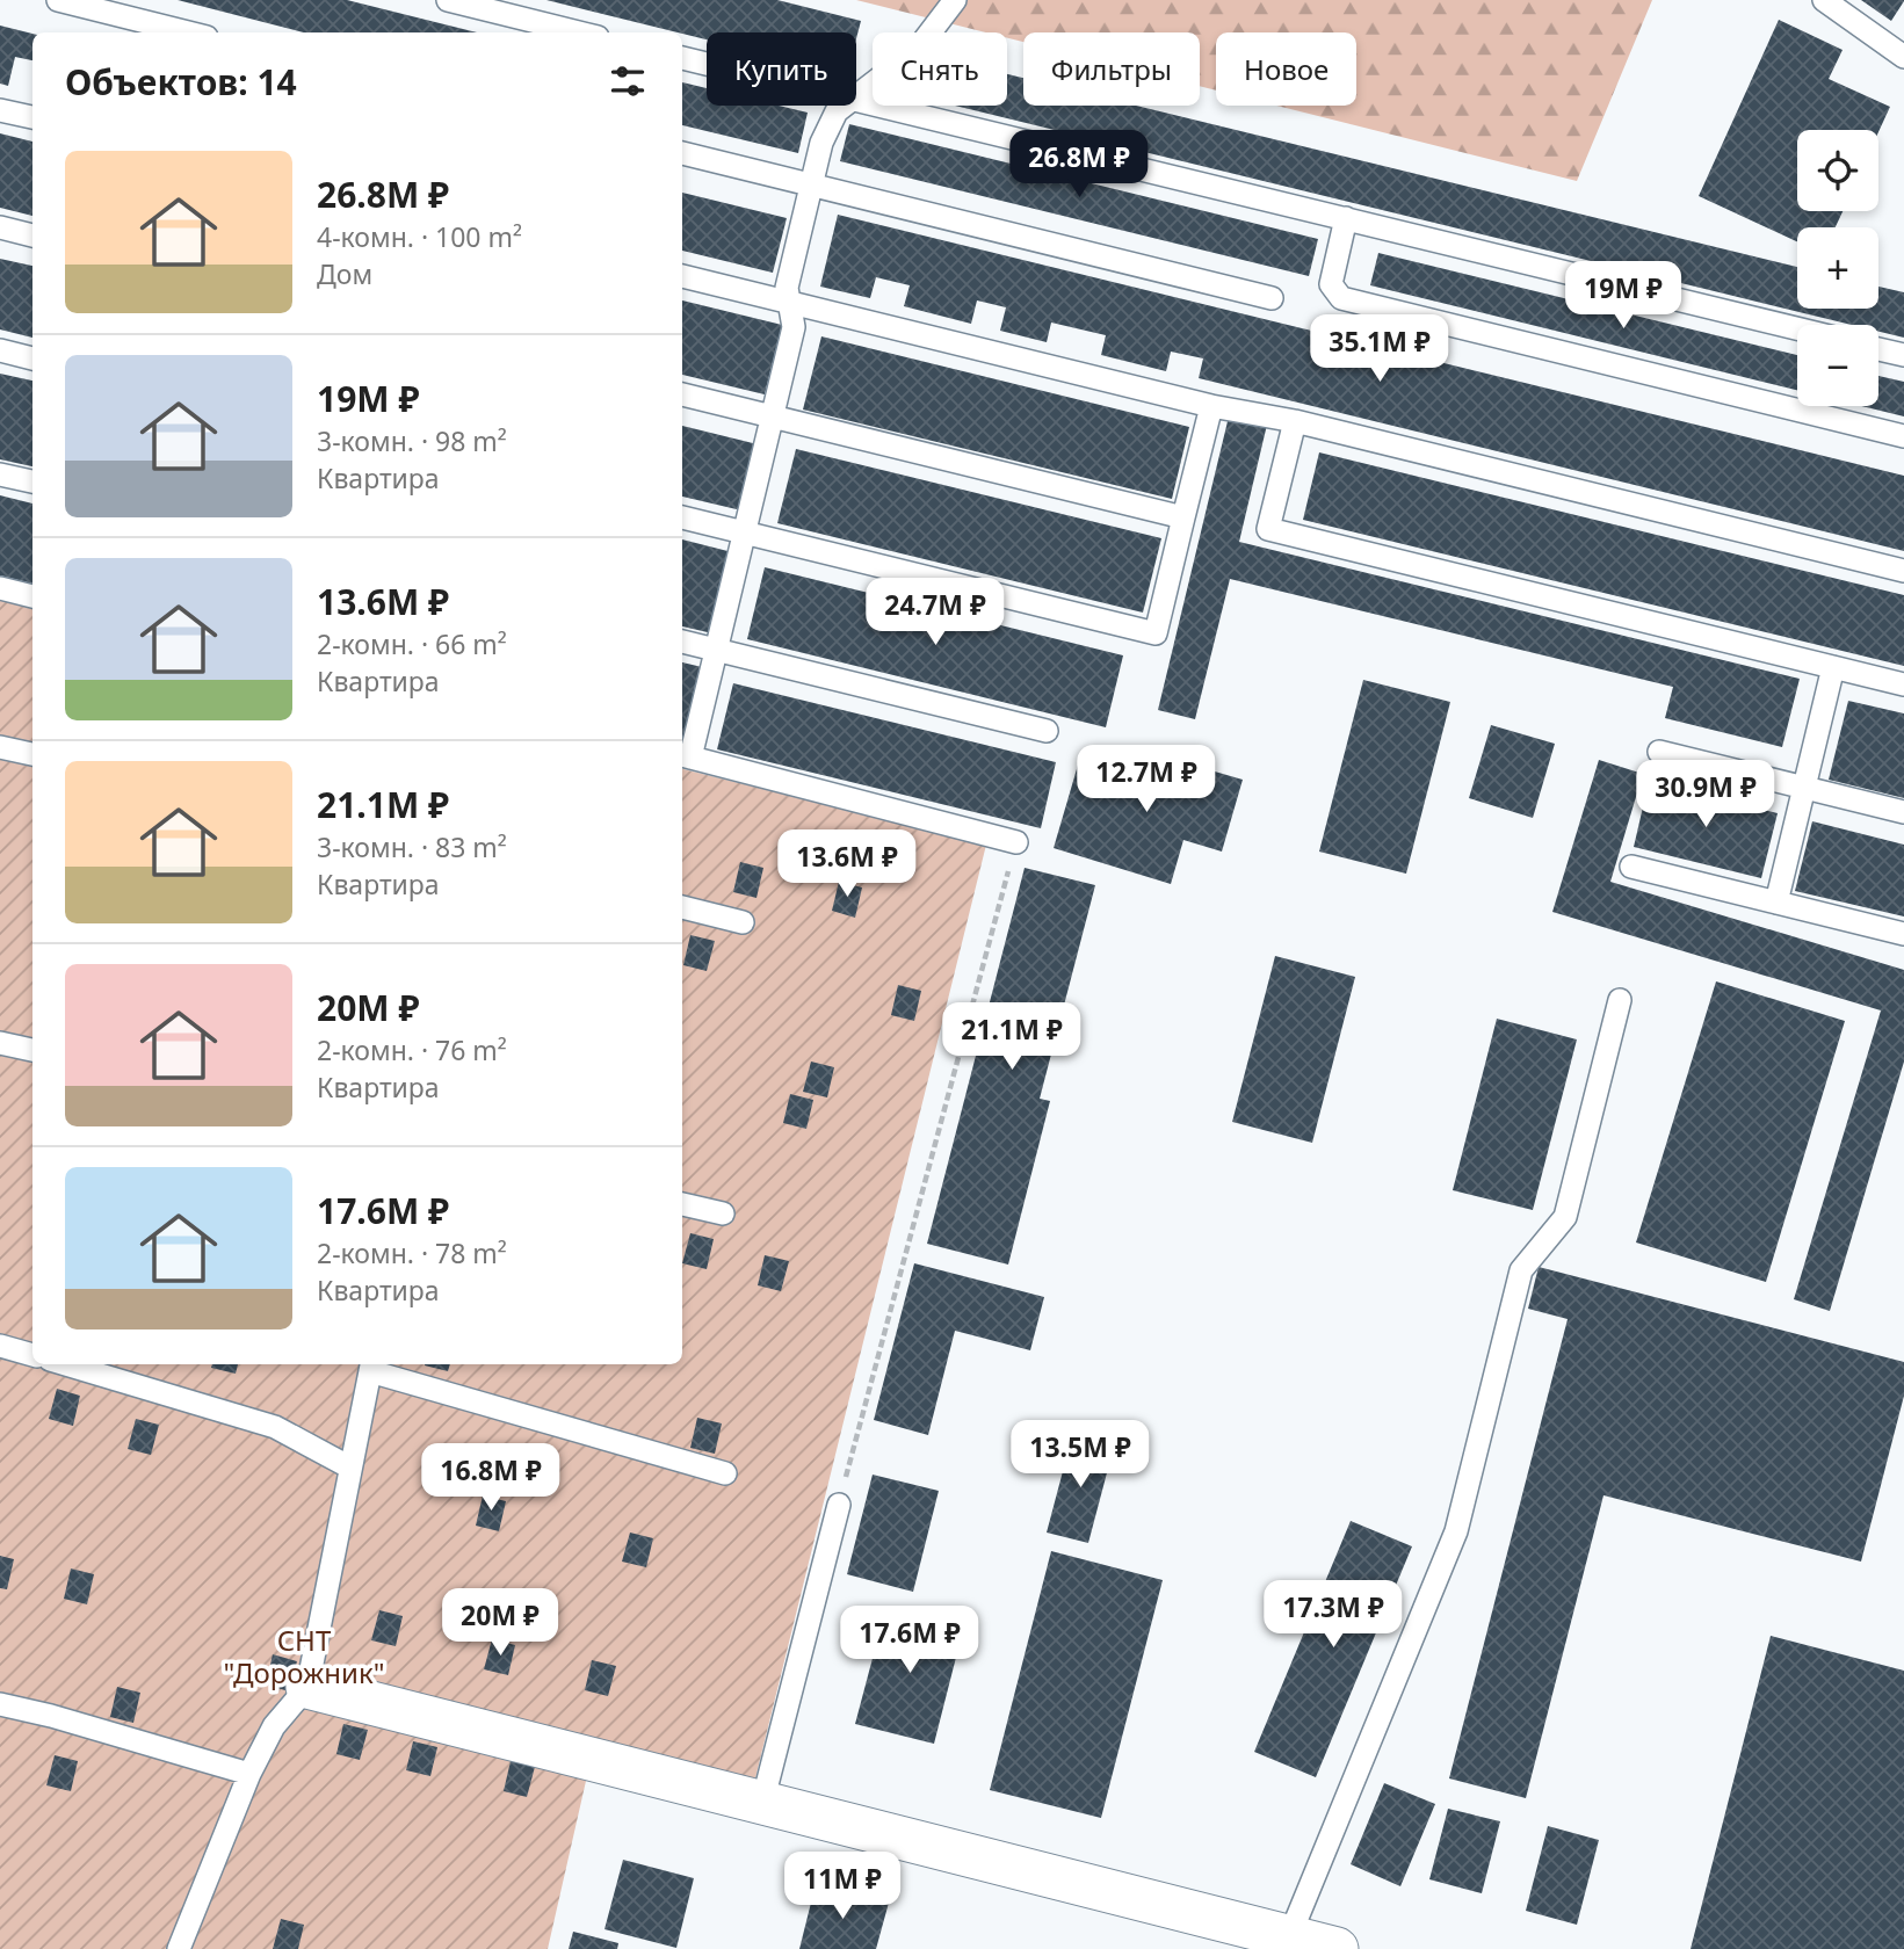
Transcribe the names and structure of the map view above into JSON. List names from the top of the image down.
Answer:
{
  "parks": ["СНТ \"Дорожник\""],
  "page": {
    "chip": [
      "Купить",
      "Снять",
      "Фильтры",
      "Новое"
    ],
    "heading": "Объектов: 14",
    "map_buttons": ["+", "−"],
    "price": [
      "26.8M ₽",
      "19M ₽",
      "35.1M ₽",
      "24.7M ₽",
      "12.7M ₽",
      "30.9M ₽",
      "13.6M ₽",
      "21.1M ₽",
      "13.5M ₽",
      "16.8M ₽",
      "17.3M ₽",
      "20M ₽",
      "17.6M ₽",
      "11M ₽"
    ],
    "list": [
      {
        "name": "26.8M ₽",
        "note": "4-комн. · 100 m² · Дом"
      },
      {
        "name": "19M ₽",
        "note": "3-комн. · 98 m² · Квартира"
      },
      {
        "name": "13.6M ₽",
        "note": "2-комн. · 66 m² · Квартира"
      },
      {
        "name": "21.1M ₽",
        "note": "3-комн. · 83 m² · Квартира"
      },
      {
        "name": "20M ₽",
        "note": "2-комн. · 76 m² · Квартира"
      },
      {
        "name": "17.6M ₽",
        "note": "2-комн. · 78 m² · Квартира"
      }
    ]
  }
}
